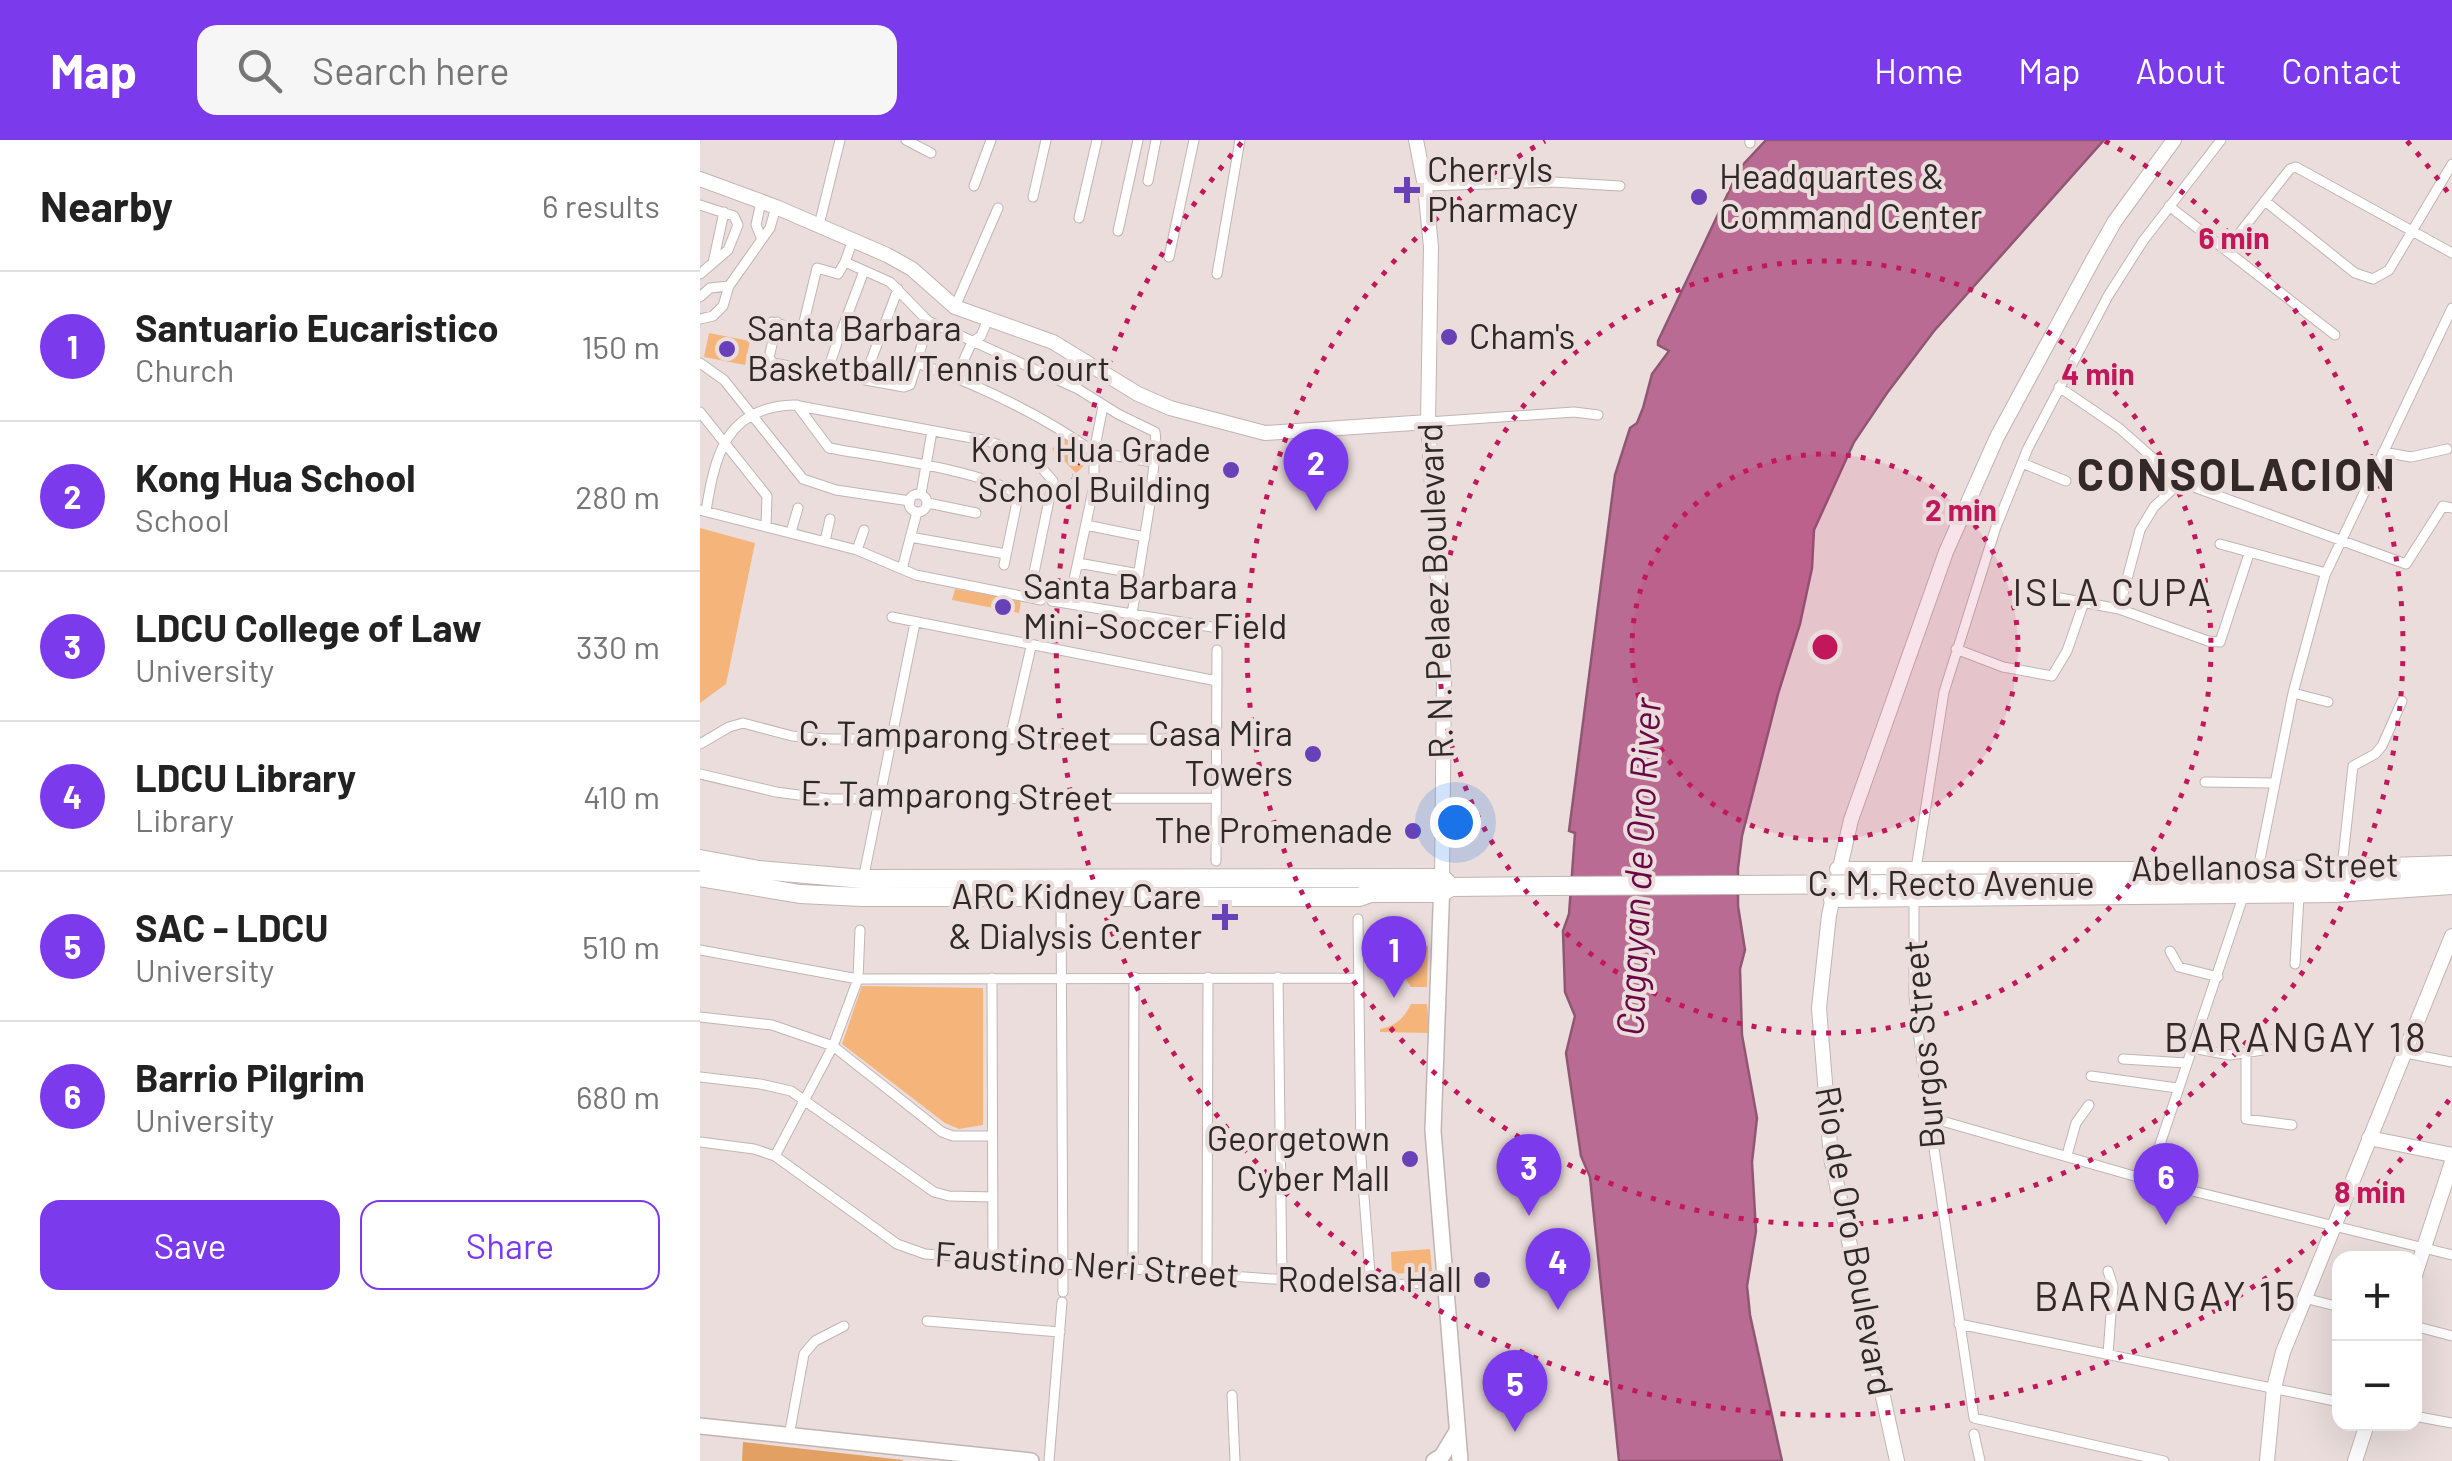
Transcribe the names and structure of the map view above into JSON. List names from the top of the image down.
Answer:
{
  "streets": {
    "highway": ["C. M. Recto Avenue"],
    "main road": [
      "R. N. Pelaez Boulevard",
      "Abellanosa Street",
      "Burgos Street",
      "Rio de Oro Boulevard"
    ],
    "street": ["C. Tamparong Street", "E. Tamparong Street", "Faustino Neri Street"]
  },
  "crossings": [
    ["R. N. Pelaez Boulevard", "C. M. Recto Avenue"],
    ["R. N. Pelaez Boulevard", "Faustino Neri Street"],
    ["Abellanosa Street", "Burgos Street"],
    ["Abellanosa Street", "Rio de Oro Boulevard"]
  ],
  "districts": [
    "CONSOLACION",
    "ISLA CUPA",
    "BARANGAY 18",
    "BARANGAY 15"
  ],
  "water": ["Cagayan de Oro River"],
  "places": {
    "health": ["Cherryls Pharmacy", "ARC Kidney Care & Dialysis Center"],
    "other": [
      "Headquartes & Command Center",
      "Cham's",
      "Santa Barbara Basketball/Tennis Court",
      "Kong Hua Grade School Building",
      "Santa Barbara Mini-Soccer Field",
      "Casa Mira Towers",
      "The Promenade",
      "Georgetown Cyber Mall",
      "Rodelsa Hall"
    ]
  },
  "page": {
    "header": "Map",
    "search": "Search here",
    "nav": [
      "Home",
      "Map",
      "About",
      "Contact"
    ],
    "heading": ["Nearby", "6 results"],
    "list": [
      {
        "mark": "1",
        "name": "Santuario Eucaristico",
        "note": "Church",
        "value": "150 m"
      },
      {
        "mark": "2",
        "name": "Kong Hua School",
        "note": "School",
        "value": "280 m"
      },
      {
        "mark": "3",
        "name": "LDCU College of Law",
        "note": "University",
        "value": "330 m"
      },
      {
        "mark": "4",
        "name": "LDCU Library",
        "note": "Library",
        "value": "410 m"
      },
      {
        "mark": "5",
        "name": "SAC - LDCU",
        "note": "University",
        "value": "510 m"
      },
      {
        "mark": "6",
        "name": "Barrio Pilgrim",
        "note": "University",
        "value": "680 m"
      }
    ],
    "pins": [
      "2",
      "1",
      "3",
      "6",
      "4",
      "5"
    ],
    "buttons": ["Save", "Share"],
    "map_buttons": ["+", "−"]
  },
  "rings": [
    "6 min",
    "4 min",
    "2 min",
    "8 min"
  ]
}
